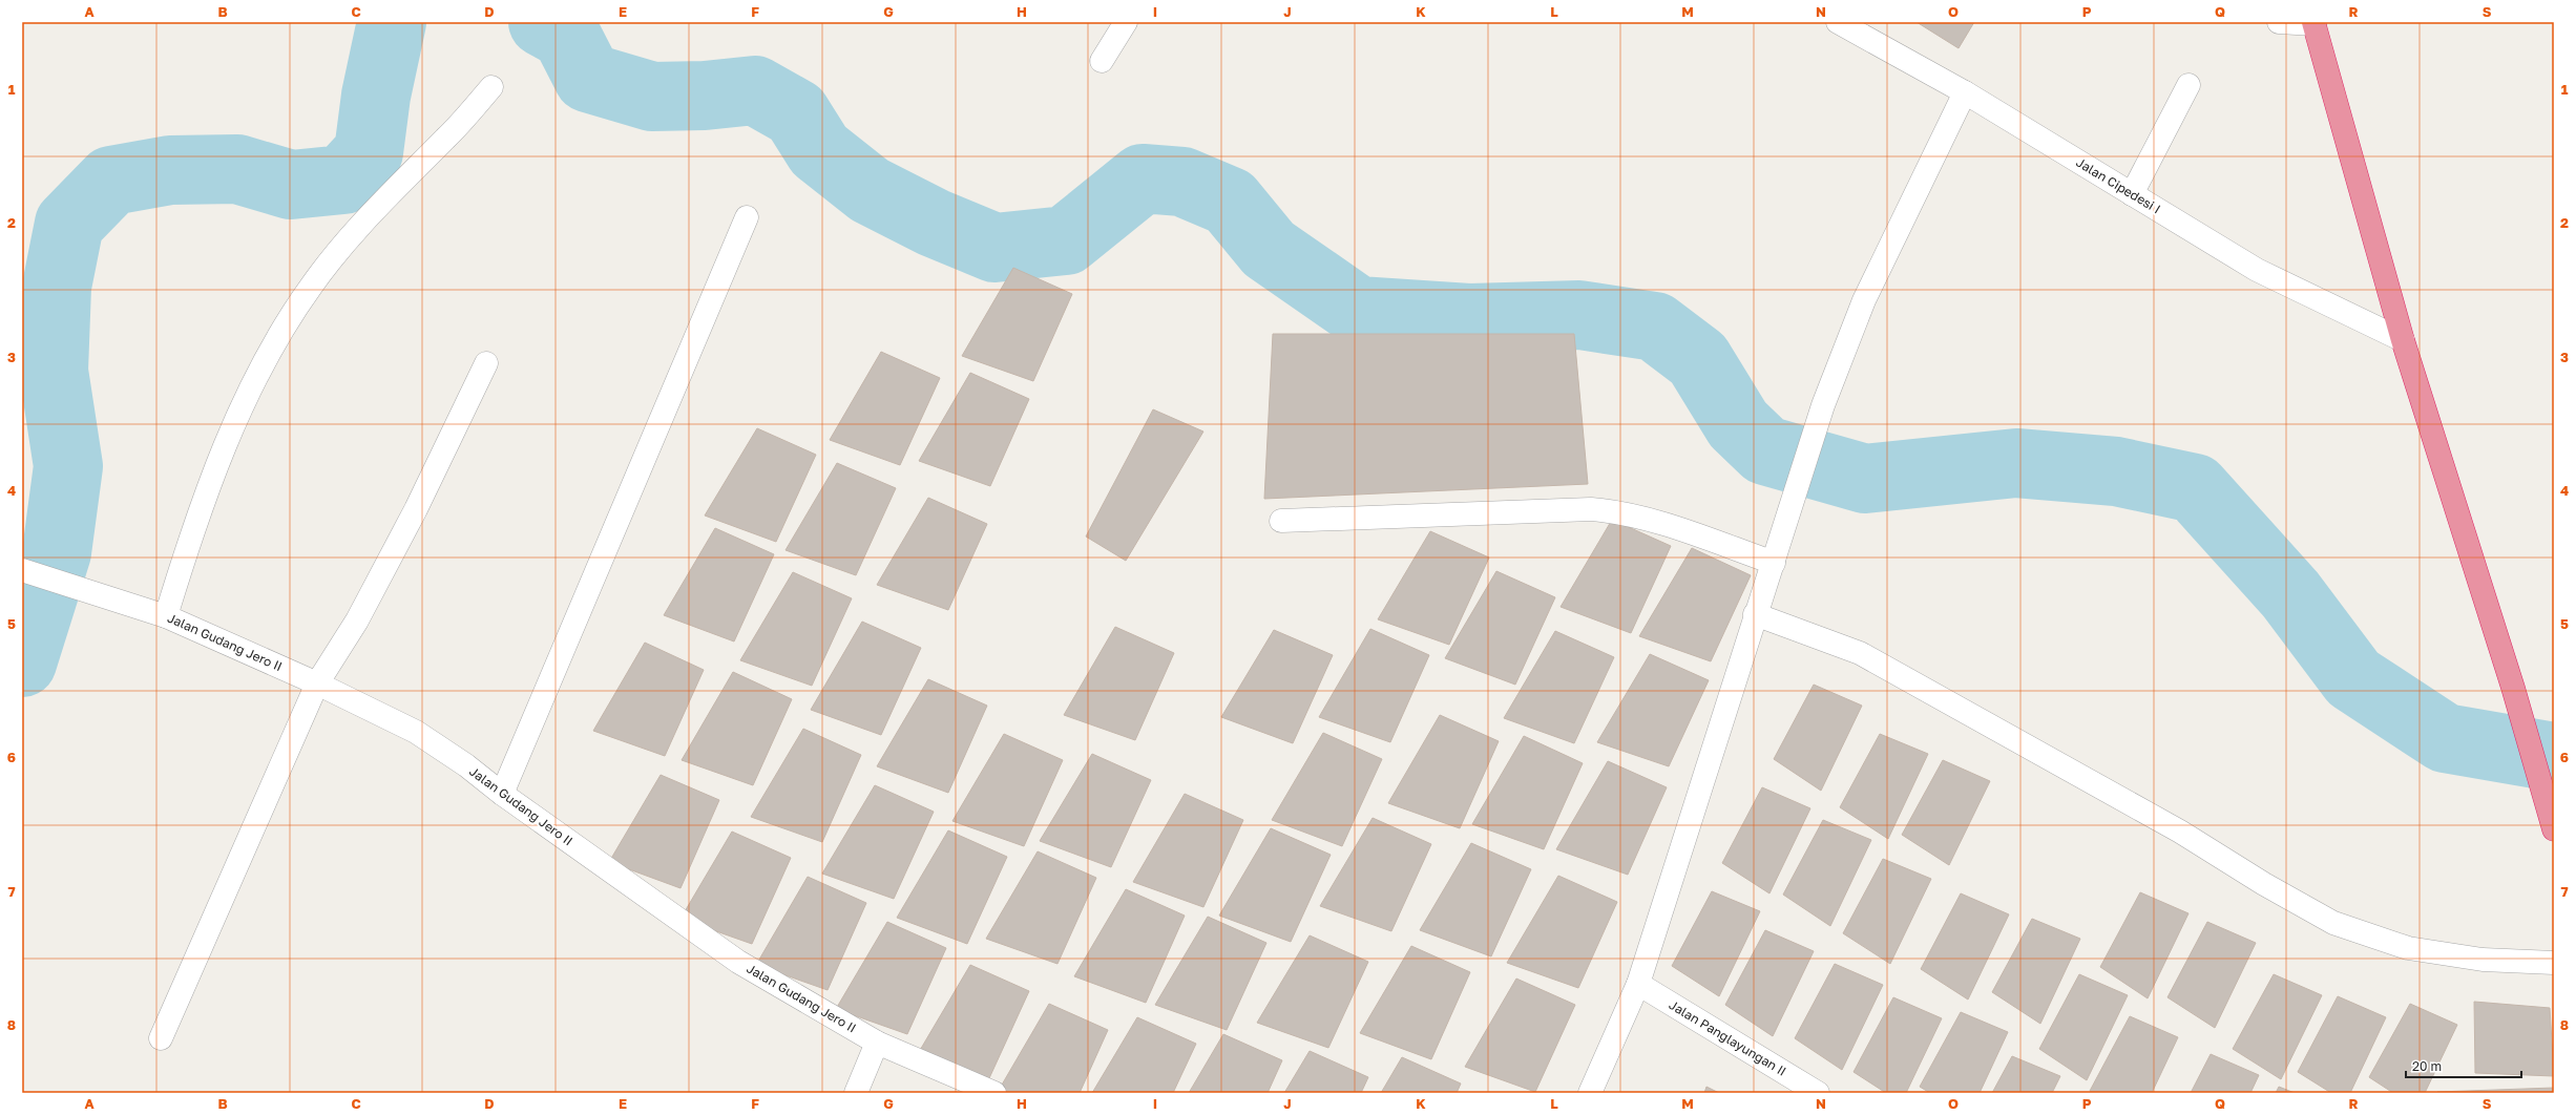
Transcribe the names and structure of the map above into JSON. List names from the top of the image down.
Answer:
{
  "streets": {
    "street": ["Jalan Cipedesi I", "Jalan Gudang Jero II", "Jalan Panglayungan II"]
  },
  "scale_bar": "20 m",
  "grid": {
    "columns": [
      "A",
      "B",
      "C",
      "D",
      "E",
      "F",
      "G",
      "H",
      "I",
      "J",
      "K",
      "L",
      "M",
      "N",
      "O",
      "P",
      "Q",
      "R",
      "S"
    ],
    "rows": [
      "1",
      "2",
      "3",
      "4",
      "5",
      "6",
      "7",
      "8"
    ]
  }
}
